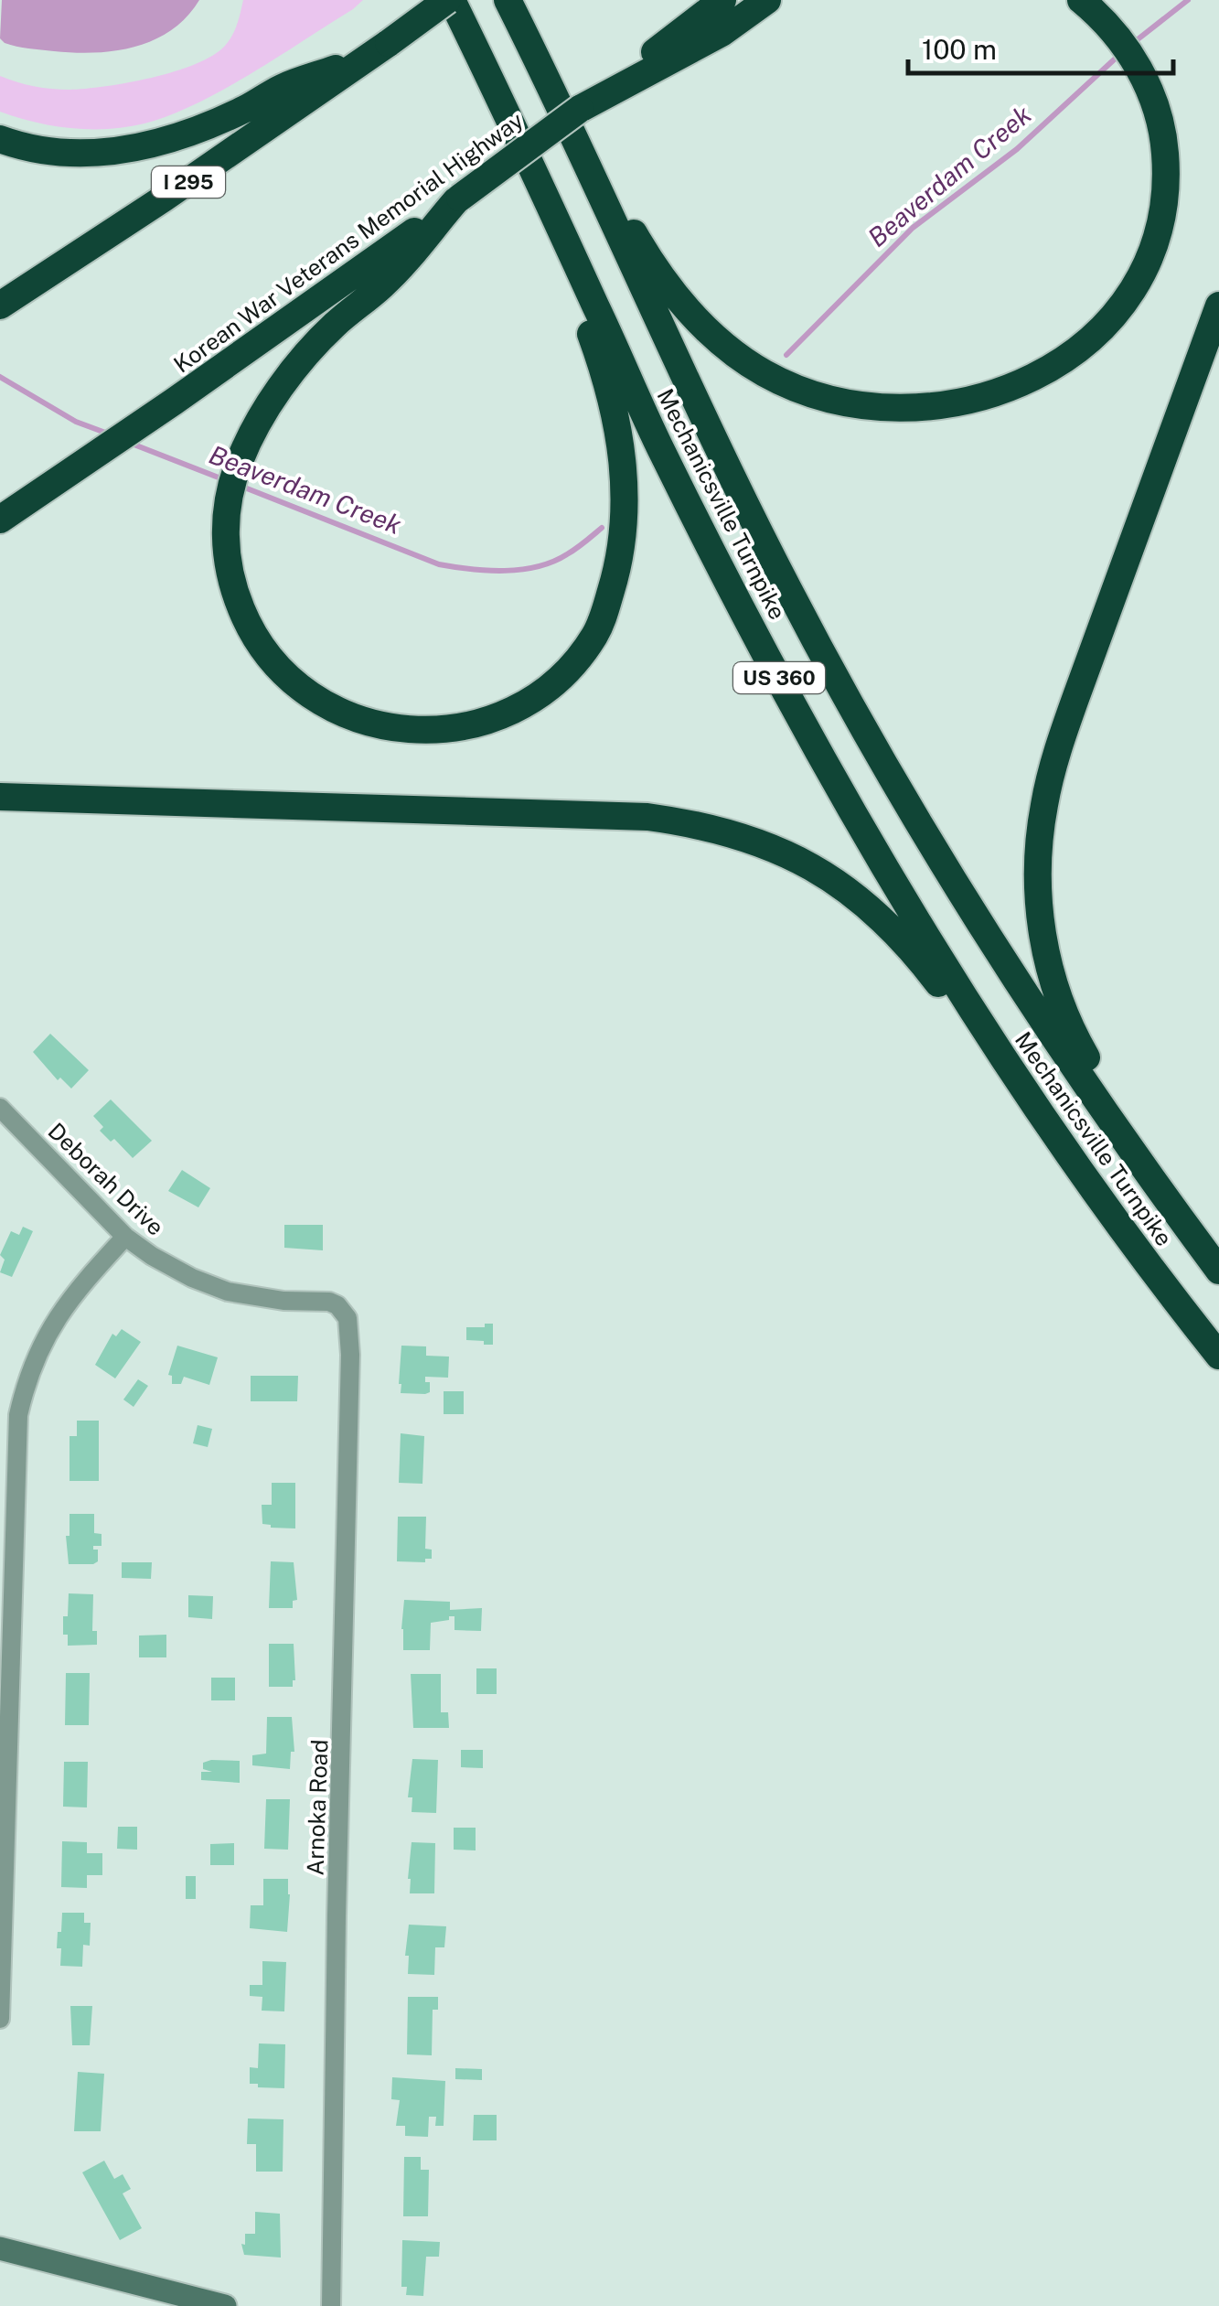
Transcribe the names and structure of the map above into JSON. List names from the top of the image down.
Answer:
{
  "streets": {
    "highway": [
      "I 295",
      "Korean War Veterans Memorial Highway",
      "Mechanicsville Turnpike",
      "US 360"
    ],
    "street": ["Deborah Drive", "Arnoka Road"]
  },
  "crossings": [
    ["I 295", "Mechanicsville Turnpike"],
    ["Mechanicsville Turnpike", "US 360"],
    ["Deborah Drive", "Arnoka Road"]
  ],
  "water": ["Beaverdam Creek"],
  "scale_bar": "100 m"
}
